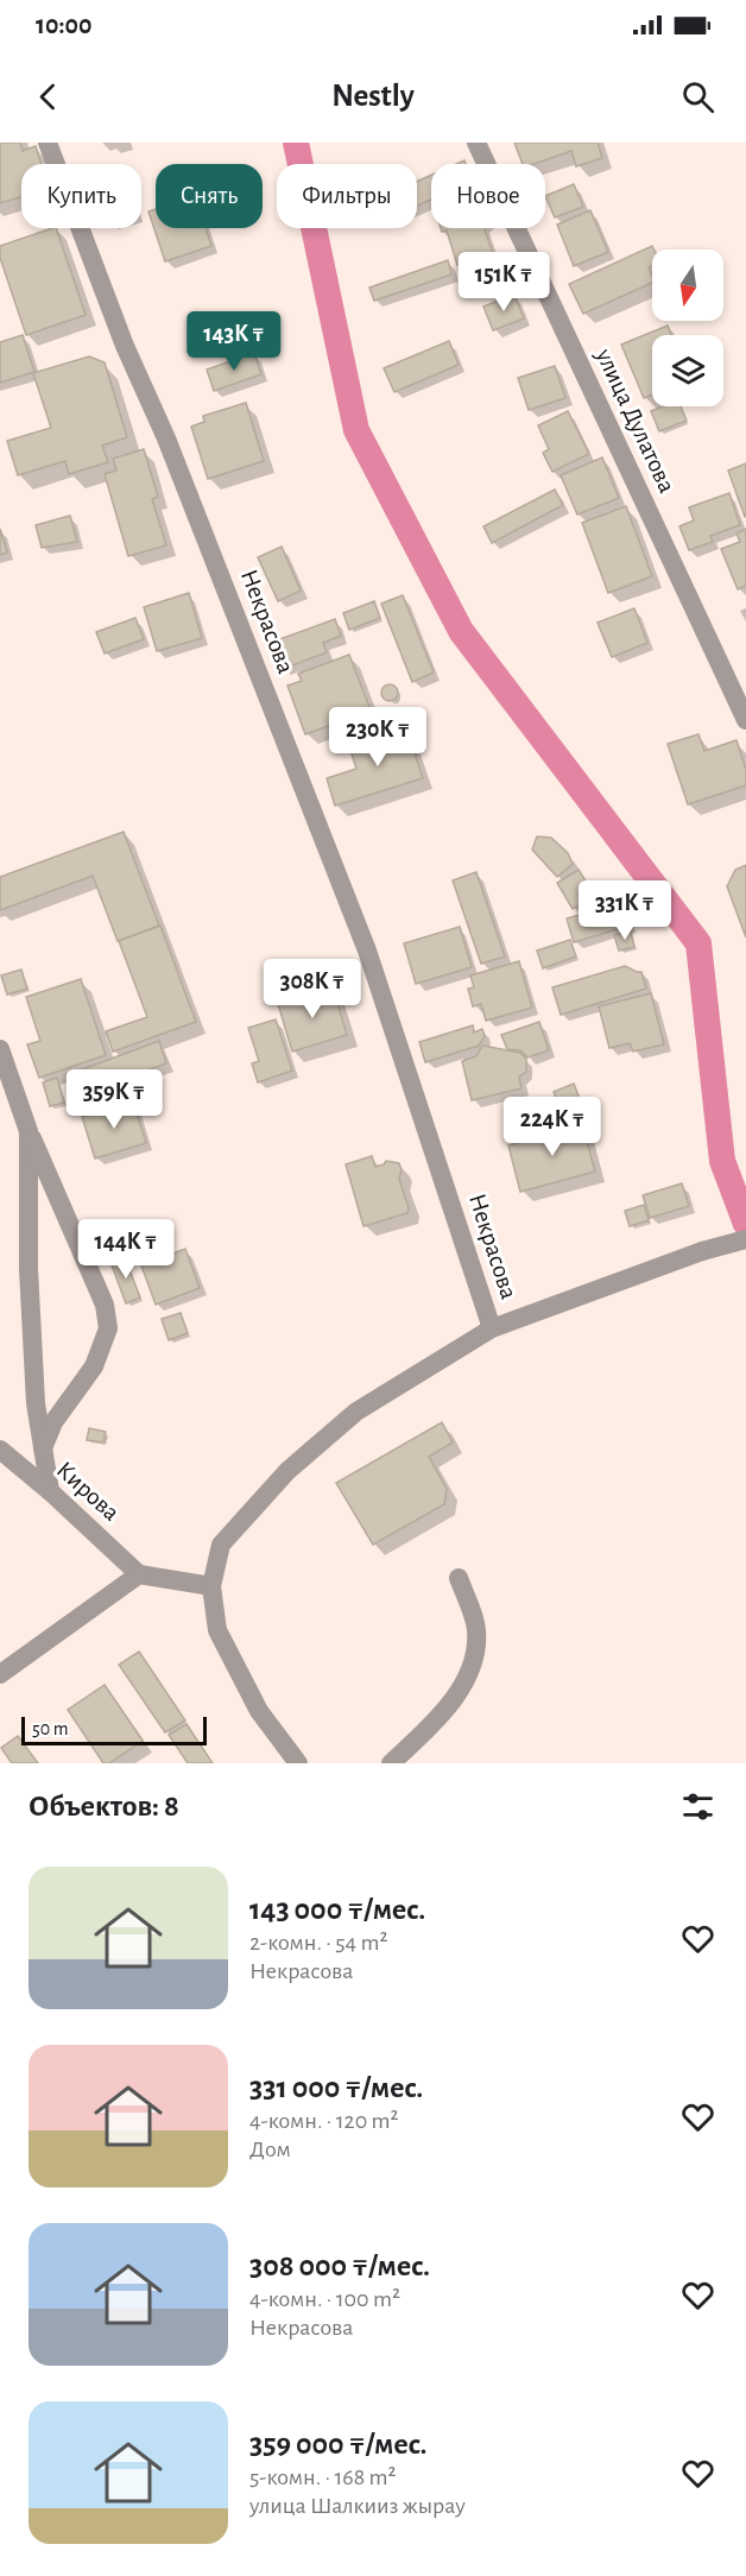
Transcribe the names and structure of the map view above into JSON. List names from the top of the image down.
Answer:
{
  "streets": {
    "street": ["улица Дулатова", "Некрасова", "Кирова"]
  },
  "scale_bar": "50 m",
  "north": "bottom",
  "page": {
    "status": "10:00",
    "header": "Nestly",
    "chip": [
      "Купить",
      "Снять",
      "Фильтры",
      "Новое"
    ],
    "price": [
      "151K ₸",
      "143K ₸",
      "230K ₸",
      "331K ₸",
      "308K ₸",
      "359K ₸",
      "224K ₸",
      "144K ₸"
    ],
    "scale": "50 m",
    "heading": "Объектов: 8",
    "list": [
      {
        "name": "143 000 ₸/мес.",
        "note": "2-комн. · 54 m² · Некрасова"
      },
      {
        "name": "331 000 ₸/мес.",
        "note": "4-комн. · 120 m² · Дом"
      },
      {
        "name": "308 000 ₸/мес.",
        "note": "4-комн. · 100 m² · Некрасова"
      },
      {
        "name": "359 000 ₸/мес.",
        "note": "5-комн. · 168 m² · улица Шалкииз жырау"
      }
    ]
  }
}
